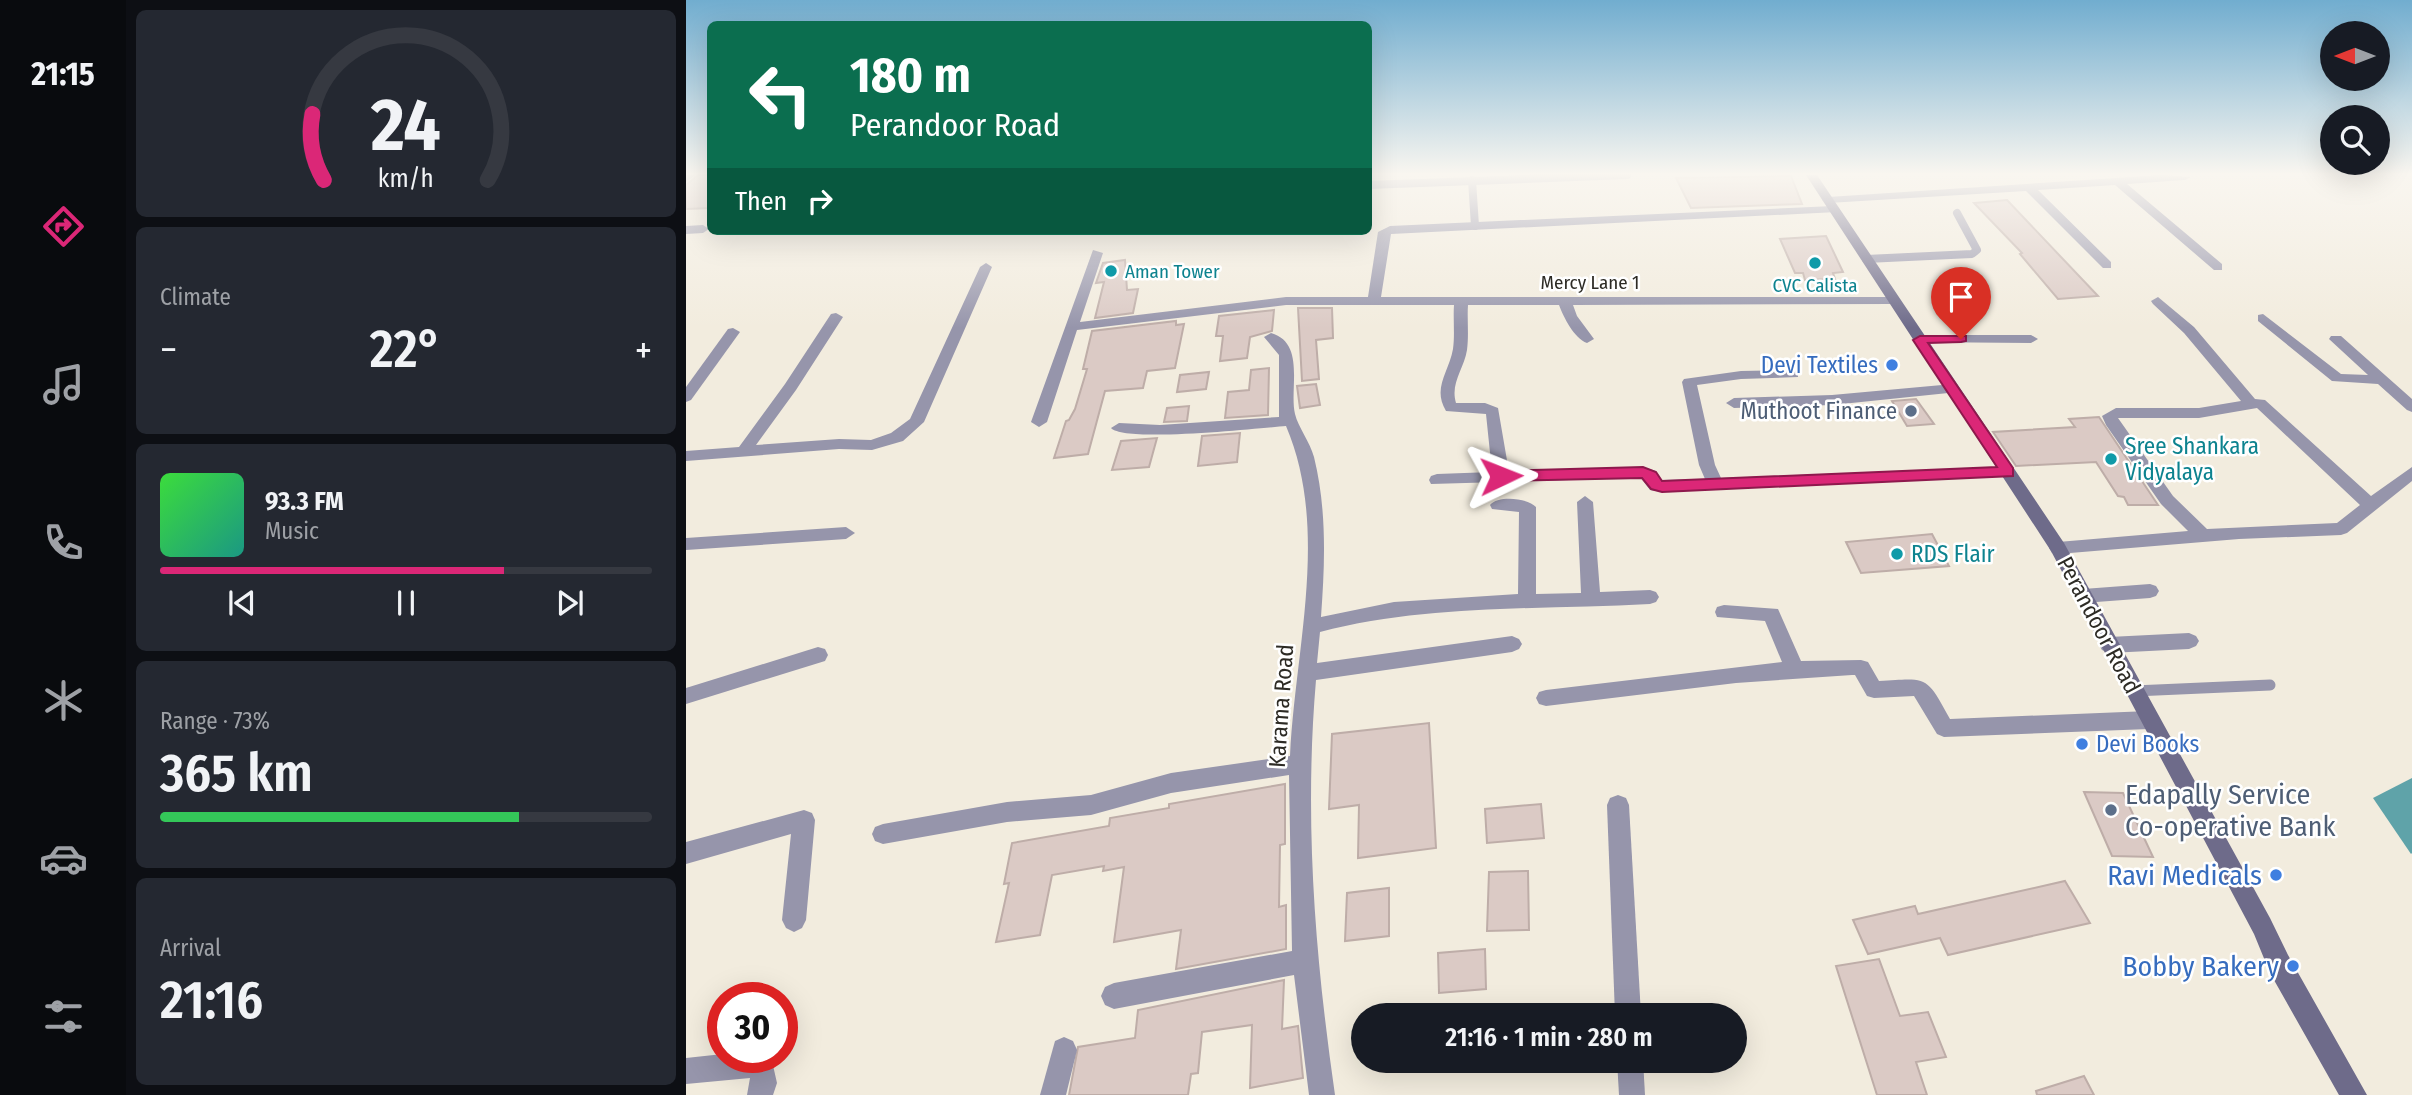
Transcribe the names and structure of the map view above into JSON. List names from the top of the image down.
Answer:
{
  "streets": {
    "main road": ["Perandoor Road"],
    "street": ["Mercy Lane 1", "Karama Road"]
  },
  "crossings": [
    ["Mercy Lane 1", "Perandoor Road"]
  ],
  "places": [
    "CVC Calista",
    "Aman Tower",
    "Devi Textiles",
    "Muthoot Finance",
    "Sree Shankara Vidyalaya",
    "RDS Flair",
    "Devi Books",
    "Edapally Service Co-operative Bank",
    "Ravi Medicals",
    "Bobby Bakery"
  ],
  "north": "left",
  "page": {
    "tabs": "21:15",
    "turn": ["180 m", "Perandoor Road"],
    "then": "Then",
    "tile": [
      "Climate",
      ["Range · 73%", "365 km"],
      ["Arrival", "21:16"]
    ],
    "heat": ["−", "22°", "+"],
    "song": ["93.3 FM", "Music"],
    "limit": "30",
    "trip": "21:16 · 1 min · 280 m",
    "gauge": ["24", "km/h"]
  }
}
